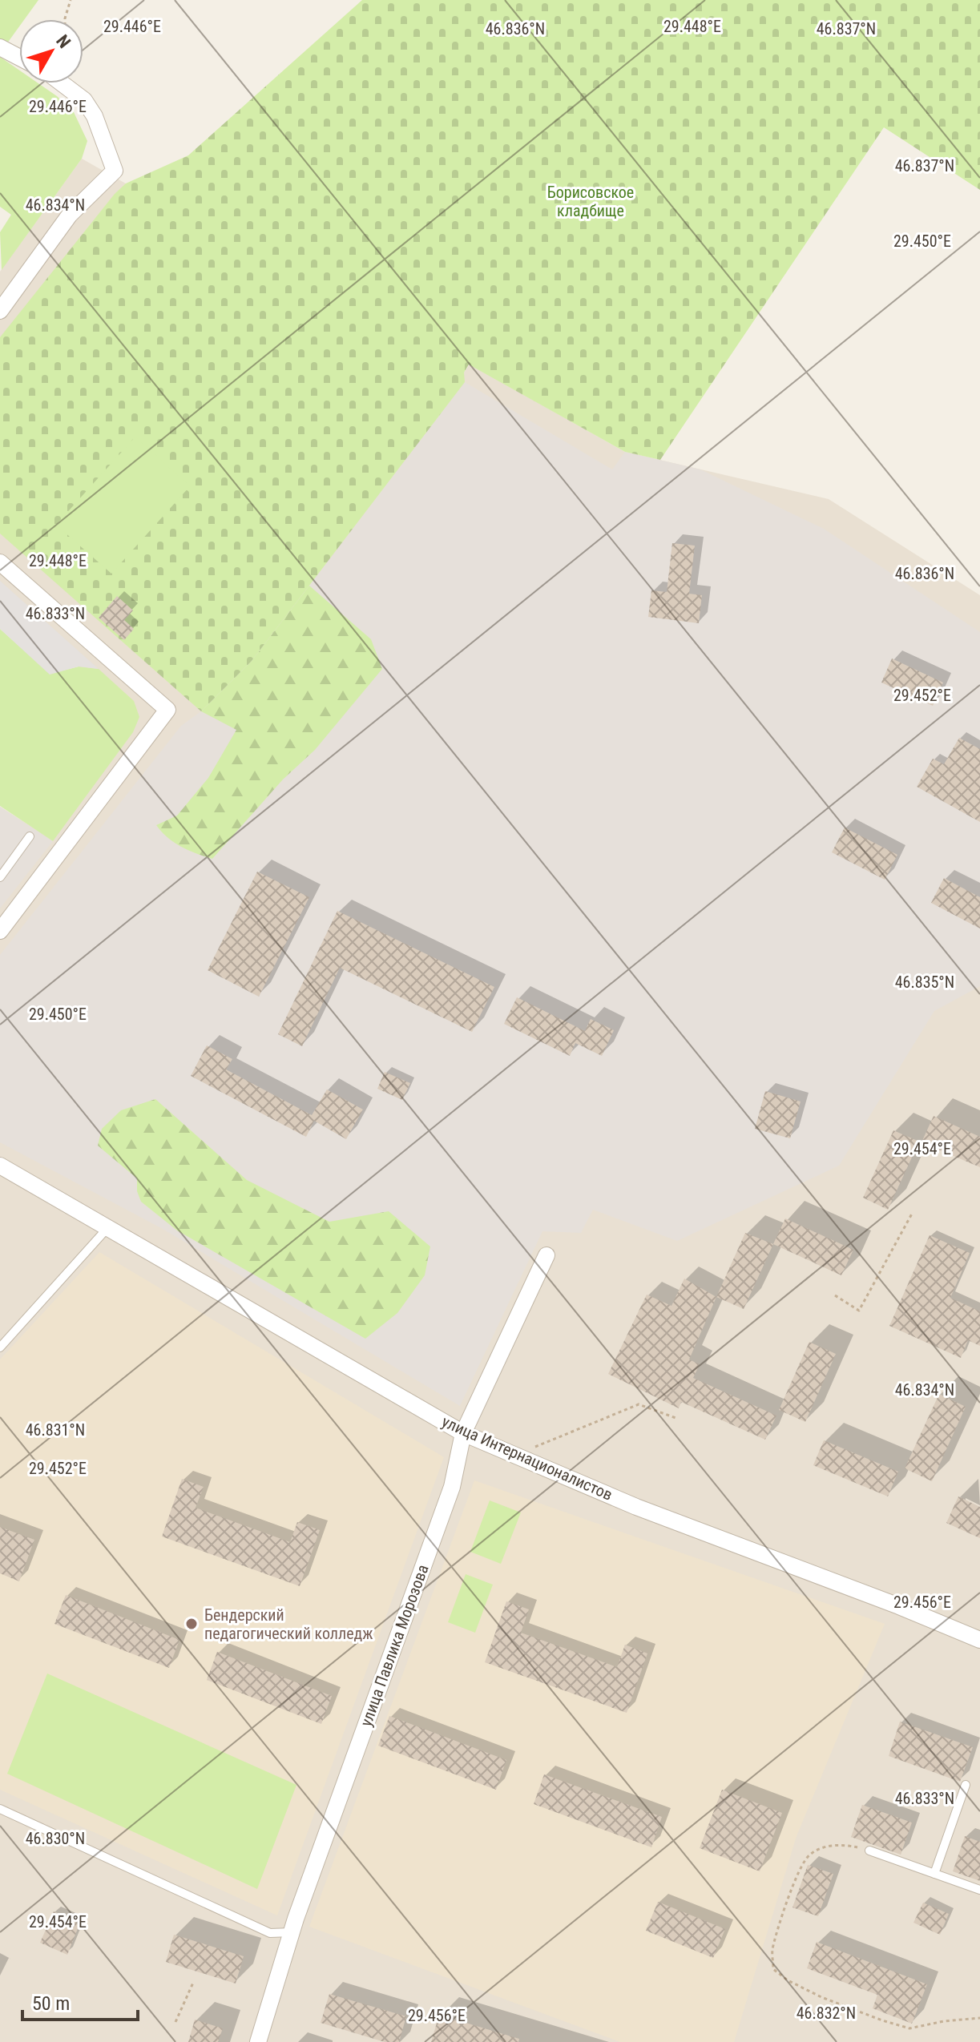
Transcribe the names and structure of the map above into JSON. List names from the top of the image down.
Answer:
{
  "streets": {
    "street": ["улица Интернационалистов", "улица Павлика Морозова"]
  },
  "crossings": [
    ["улица Интернационалистов", "улица Павлика Морозова"]
  ],
  "parks": ["Борисовское кладбище"],
  "places": ["Бендерский педагогический колледж"],
  "scale_bar": "50 m",
  "north": "top right",
  "coordinates": [
    "29.448°E",
    "29.446°E",
    "46.836°N",
    "46.837°N",
    "46.834°N",
    "29.450°E",
    "46.833°N",
    "29.452°E",
    "46.835°N",
    "29.454°E",
    "46.831°N",
    "29.456°E",
    "46.830°N",
    "46.832°N"
  ]
}
